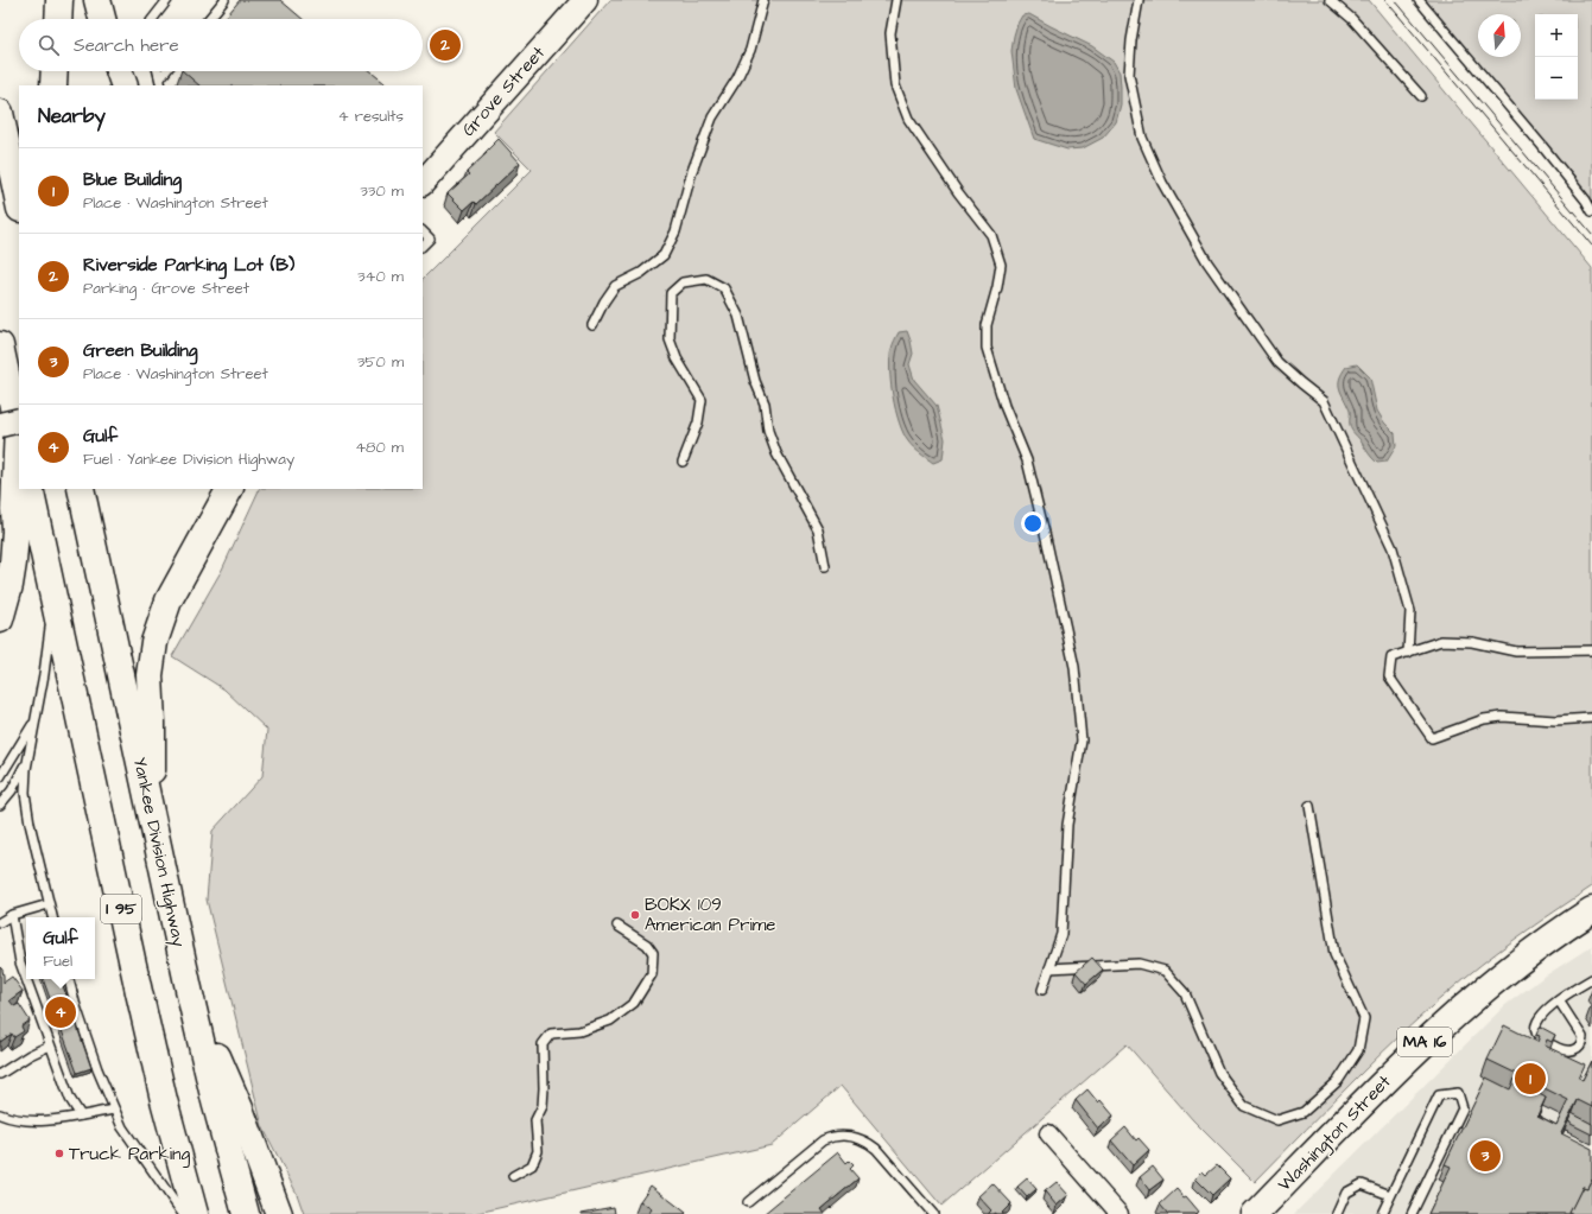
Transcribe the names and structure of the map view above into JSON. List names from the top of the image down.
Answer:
{
  "streets": {
    "main road": [
      "Grove Street",
      "Yankee Division Highway",
      "I 95",
      "MA 16",
      "Washington Street"
    ]
  },
  "places": ["BOKX 109 American Prime", "Truck Parking"],
  "north": "top",
  "page": {
    "map_buttons": ["+", "−"],
    "search": "Search here",
    "pins": [
      "2",
      "4",
      "1",
      "3"
    ],
    "heading": ["Nearby", "4 results"],
    "list": [
      {
        "mark": "1",
        "name": "Blue Building",
        "note": "Place · Washington Street",
        "value": "330 m"
      },
      {
        "mark": "2",
        "name": "Riverside Parking Lot (B)",
        "note": "Parking · Grove Street",
        "value": "340 m"
      },
      {
        "mark": "3",
        "name": "Green Building",
        "note": "Place · Washington Street",
        "value": "350 m"
      },
      {
        "mark": "4",
        "name": "Gulf",
        "note": "Fuel · Yankee Division Highway",
        "value": "480 m"
      }
    ],
    "popup": ["Gulf", "Fuel"]
  }
}
